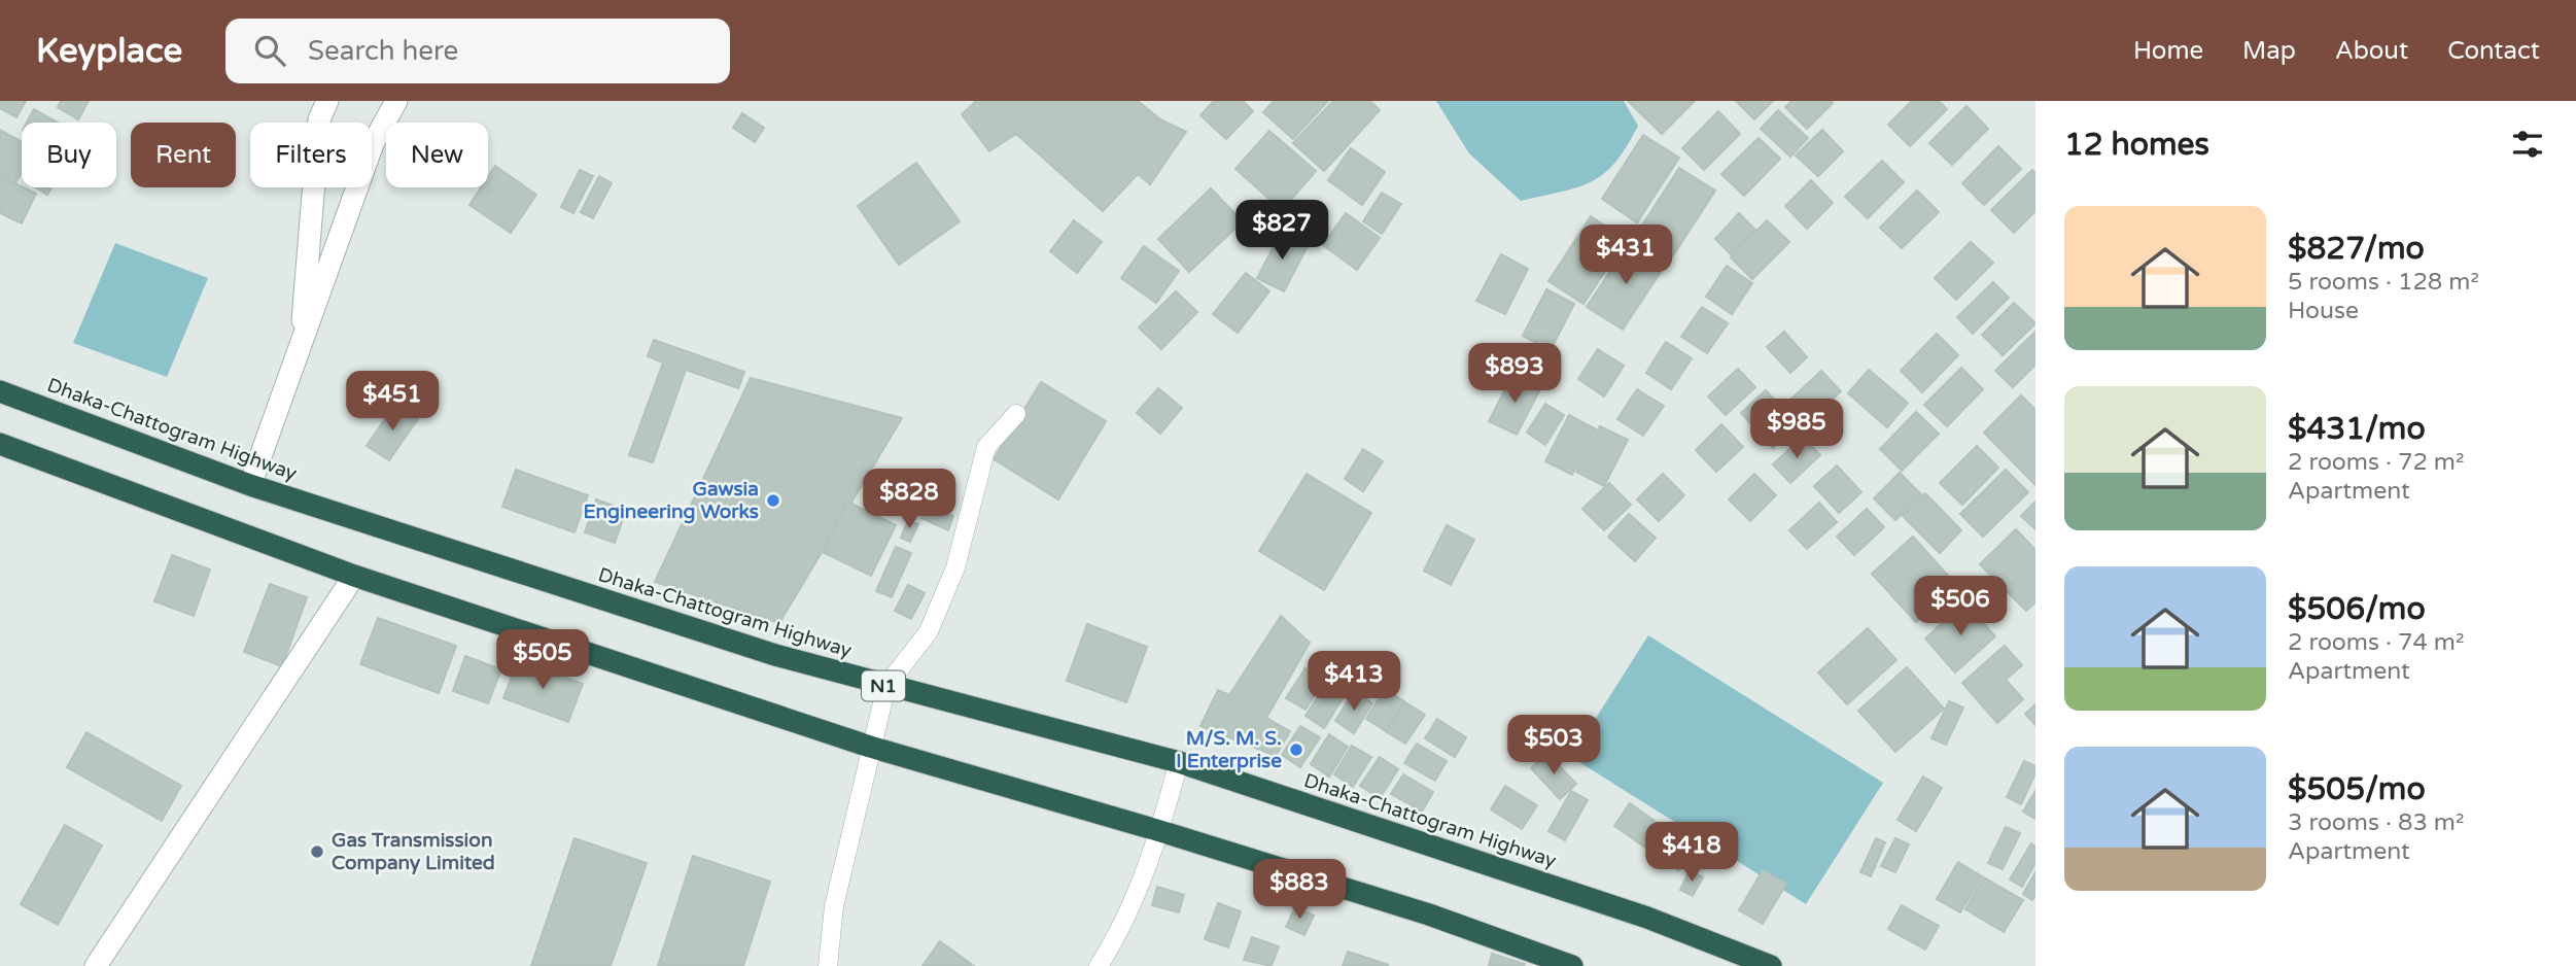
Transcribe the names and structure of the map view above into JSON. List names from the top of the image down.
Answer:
{
  "streets": {
    "highway": ["Dhaka-Chattogram Highway", "N1"]
  },
  "places": ["Gawsia Engineering Works", "M/S. M. S. I Enterprise", "Gas Transmission Company Limited"],
  "page": {
    "header": "Keyplace",
    "search": "Search here",
    "nav": [
      "Home",
      "Map",
      "About",
      "Contact"
    ],
    "heading": "12 homes",
    "chip": [
      "Buy",
      "Rent",
      "Filters",
      "New"
    ],
    "list": [
      {
        "name": "$827/mo",
        "note": "5 rooms · 128 m² · House"
      },
      {
        "name": "$431/mo",
        "note": "2 rooms · 72 m² · Apartment"
      },
      {
        "name": "$506/mo",
        "note": "2 rooms · 74 m² · Apartment"
      },
      {
        "name": "$505/mo",
        "note": "3 rooms · 83 m² · Apartment"
      }
    ],
    "price": [
      "$827",
      "$431",
      "$893",
      "$451",
      "$985",
      "$828",
      "$506",
      "$505",
      "$413",
      "$503",
      "$418",
      "$883"
    ]
  }
}
